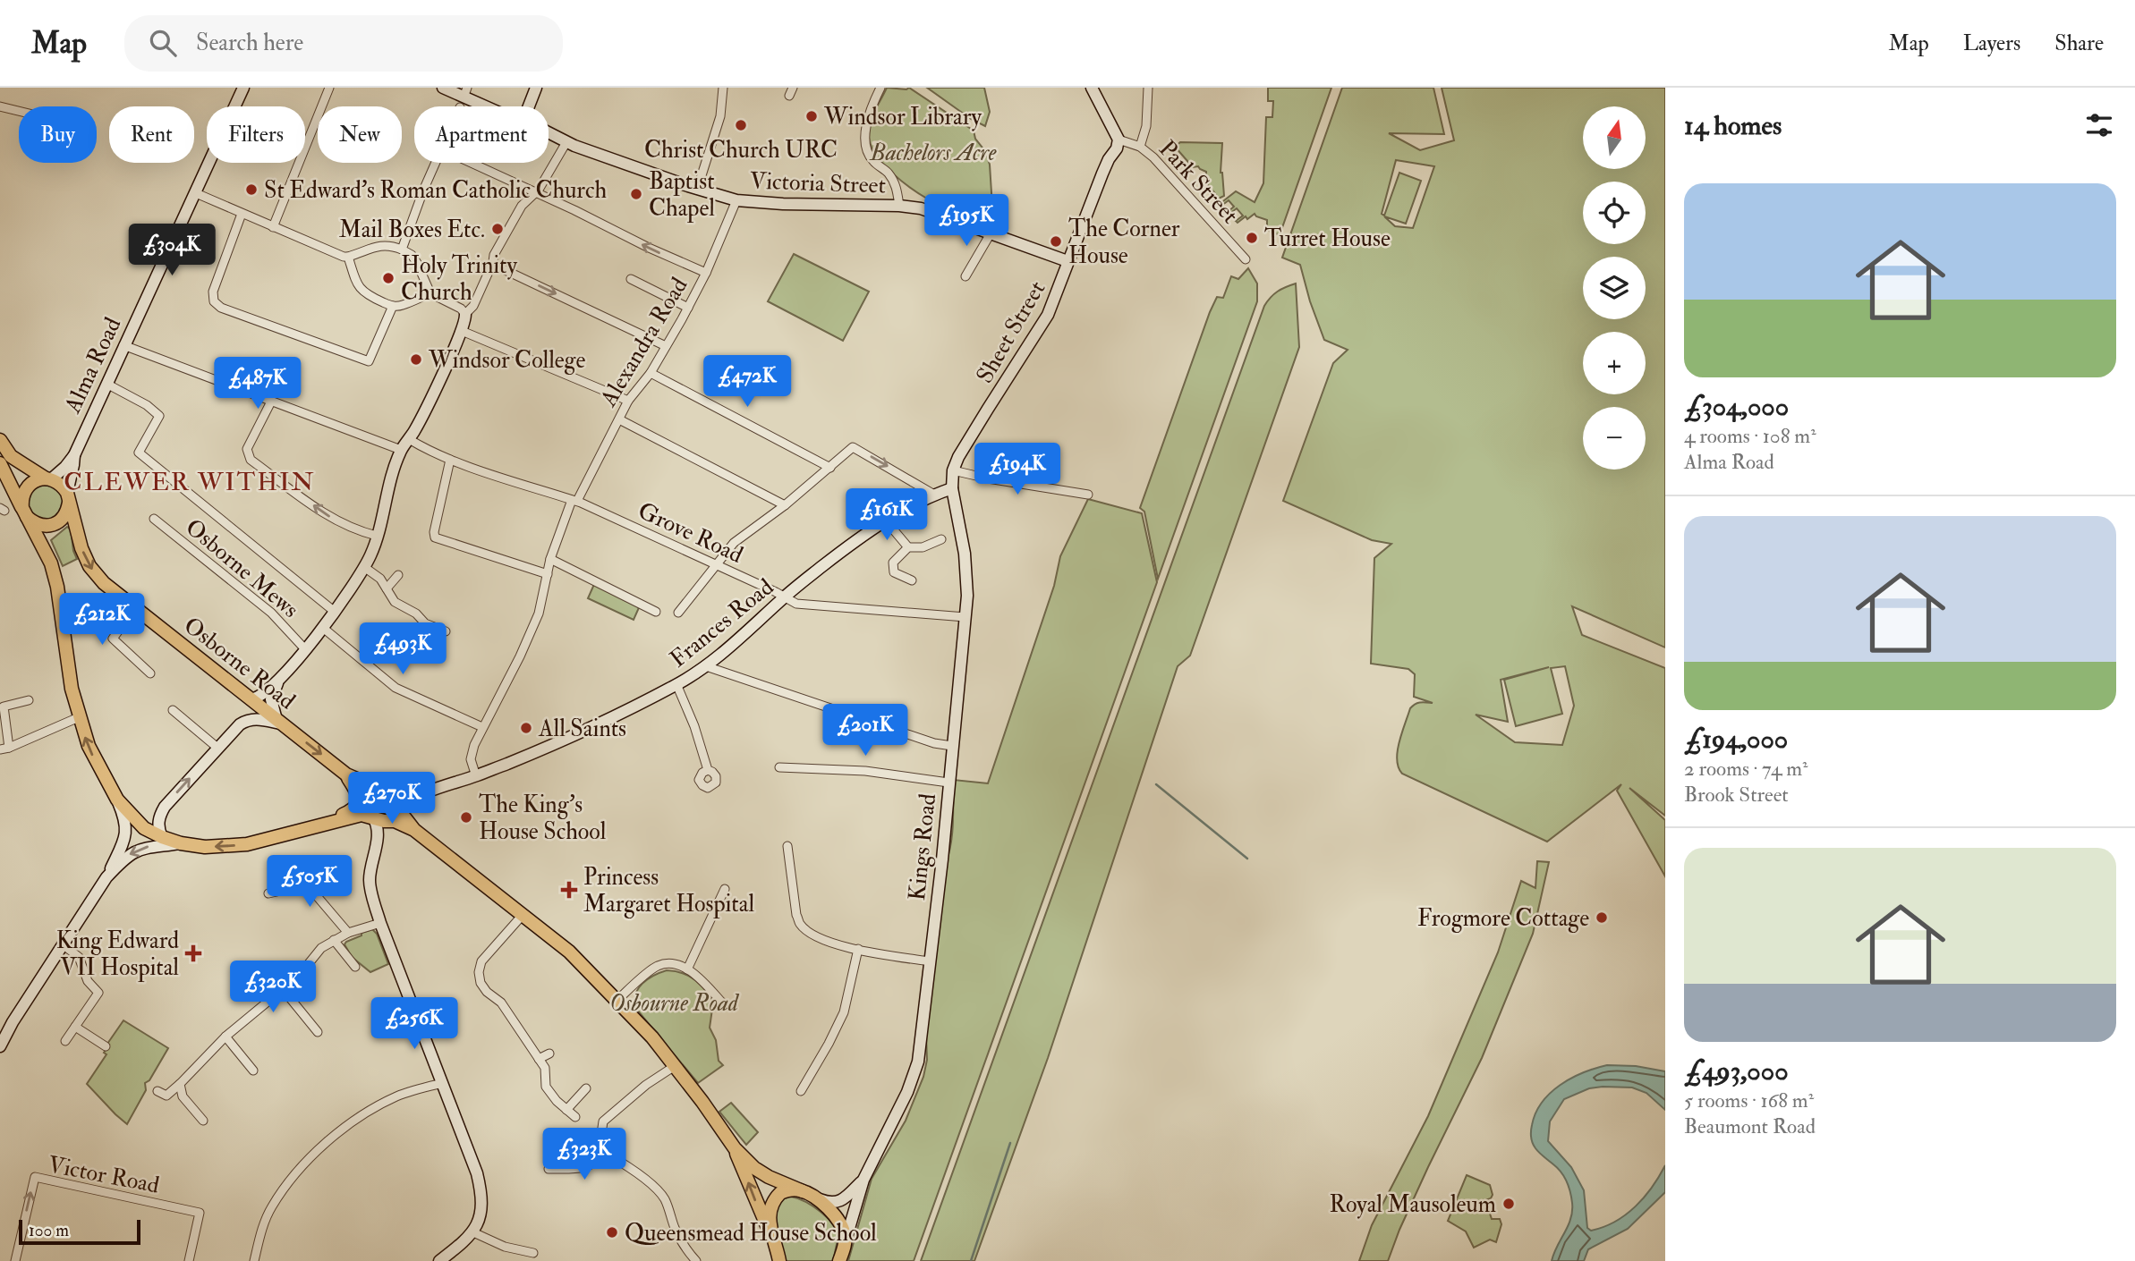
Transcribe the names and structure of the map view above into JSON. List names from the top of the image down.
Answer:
{
  "streets": {
    "main road": ["Osborne Road"],
    "street": [
      "Park Street",
      "Victoria Street",
      "Sheet Street",
      "Alexandra Road",
      "Alma Road",
      "Grove Road",
      "Osborne Mews",
      "Frances Road",
      "Kings Road",
      "Victor Road"
    ]
  },
  "crossings": [
    ["Park Street", "Sheet Street"],
    ["Victoria Street", "Sheet Street"],
    ["Victoria Street", "Alexandra Road"],
    ["Sheet Street", "Kings Road"],
    ["Alexandra Road", "Grove Road"],
    ["Alexandra Road", "Frances Road"],
    ["Alma Road", "Osborne Road"],
    ["Grove Road", "Frances Road"],
    ["Grove Road", "Kings Road"],
    ["Frances Road", "Osborne Road"],
    ["Frances Road", "Kings Road"],
    ["Osborne Road", "Kings Road"]
  ],
  "districts": ["CLEWER WITHIN"],
  "parks": ["Bachelors Acre", "Osbourne Road"],
  "places": {
    "other": [
      "Windsor Library",
      "Christ Church URC",
      "St Edward's Roman Catholic Church",
      "Baptist Chapel",
      "Mail Boxes Etc.",
      "Turret House",
      "The Corner House",
      "Holy Trinity Church",
      "Windsor College",
      "All Saints",
      "The King's House School",
      "Frogmore Cottage",
      "Royal Mausoleum",
      "Queensmead House School"
    ],
    "health": ["Princess Margaret Hospital", "King Edward VII Hospital"]
  },
  "scale_bar": "100 m",
  "north": "top",
  "page": {
    "header": "Map",
    "search": "Search here",
    "nav": ["Map", "Layers", "Share"],
    "heading": "14 homes",
    "map_buttons": ["+", "−"],
    "chip": [
      "Buy",
      "Rent",
      "Filters",
      "New",
      "Apartment"
    ],
    "list": [
      {
        "name": "£304,000",
        "note": "4 rooms · 108 m² · Alma Road"
      },
      {
        "name": "£194,000",
        "note": "2 rooms · 74 m² · Brook Street"
      },
      {
        "name": "£493,000",
        "note": "5 rooms · 168 m² · Beaumont Road"
      }
    ],
    "price": [
      "£195K",
      "£304K",
      "£472K",
      "£487K",
      "£194K",
      "£161K",
      "£212K",
      "£493K",
      "£201K",
      "£270K",
      "£505K",
      "£320K",
      "£256K",
      "£323K"
    ],
    "scale": "100 m"
  }
}
